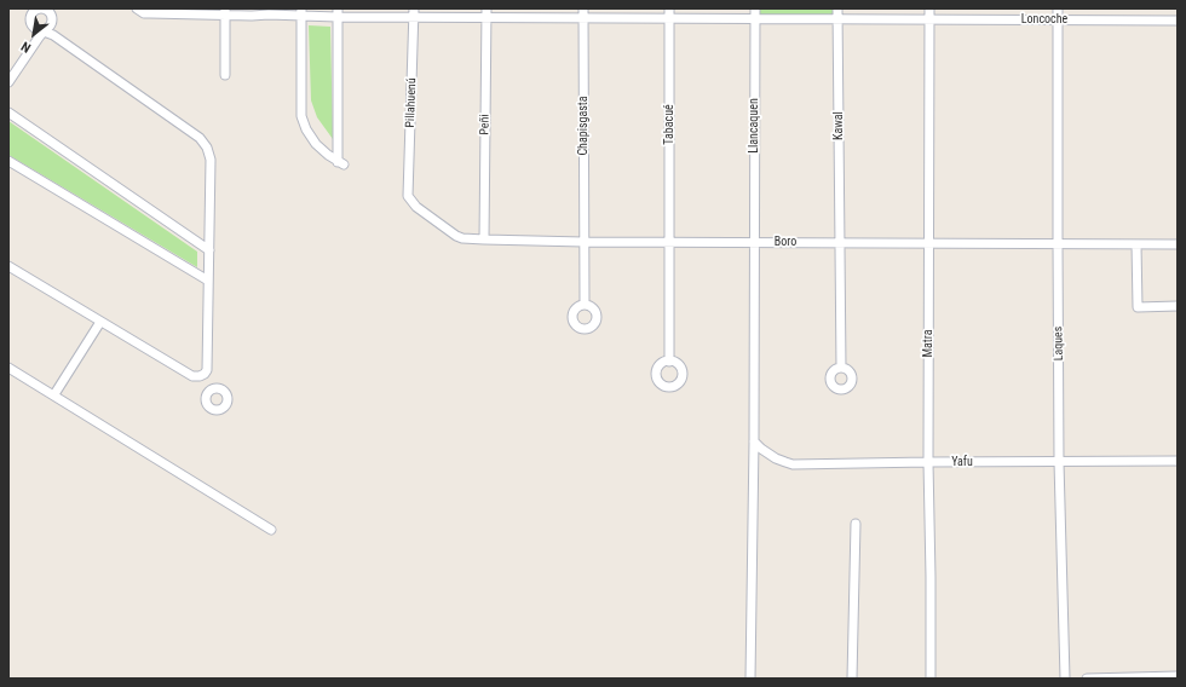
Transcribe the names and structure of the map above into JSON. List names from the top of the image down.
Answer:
{
  "streets": {
    "street": [
      "Loncoche",
      "Pillahuenú",
      "Peñi",
      "Tabacué",
      "Chapisgasta",
      "Llancaquen",
      "Kawal",
      "Boro",
      "Matra",
      "Laques",
      "Yafu"
    ]
  },
  "crossings": [
    ["Loncoche", "Pillahuenú"],
    ["Loncoche", "Peñi"],
    ["Loncoche", "Tabacué"],
    ["Loncoche", "Chapisgasta"],
    ["Loncoche", "Llancaquen"],
    ["Loncoche", "Kawal"],
    ["Loncoche", "Matra"],
    ["Loncoche", "Laques"],
    ["Pillahuenú", "Boro"],
    ["Peñi", "Boro"],
    ["Tabacué", "Boro"],
    ["Chapisgasta", "Boro"],
    ["Llancaquen", "Boro"],
    ["Llancaquen", "Yafu"],
    ["Kawal", "Boro"],
    ["Boro", "Matra"],
    ["Boro", "Laques"],
    ["Matra", "Yafu"],
    ["Laques", "Yafu"]
  ],
  "north": "bottom left"
}
